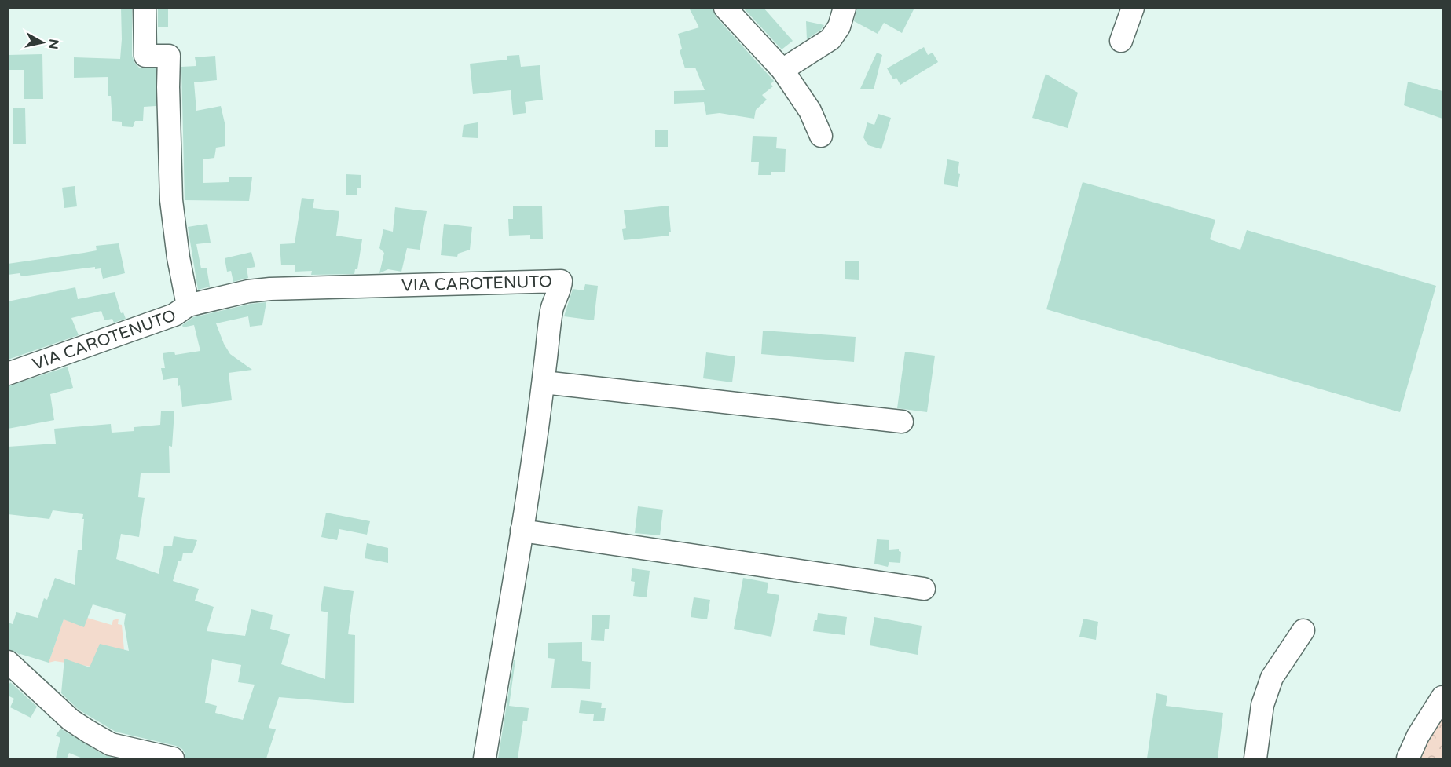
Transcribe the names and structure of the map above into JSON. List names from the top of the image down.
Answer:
{
  "streets": {
    "street": ["VIA CAROTENUTO"]
  },
  "north": "right"
}
